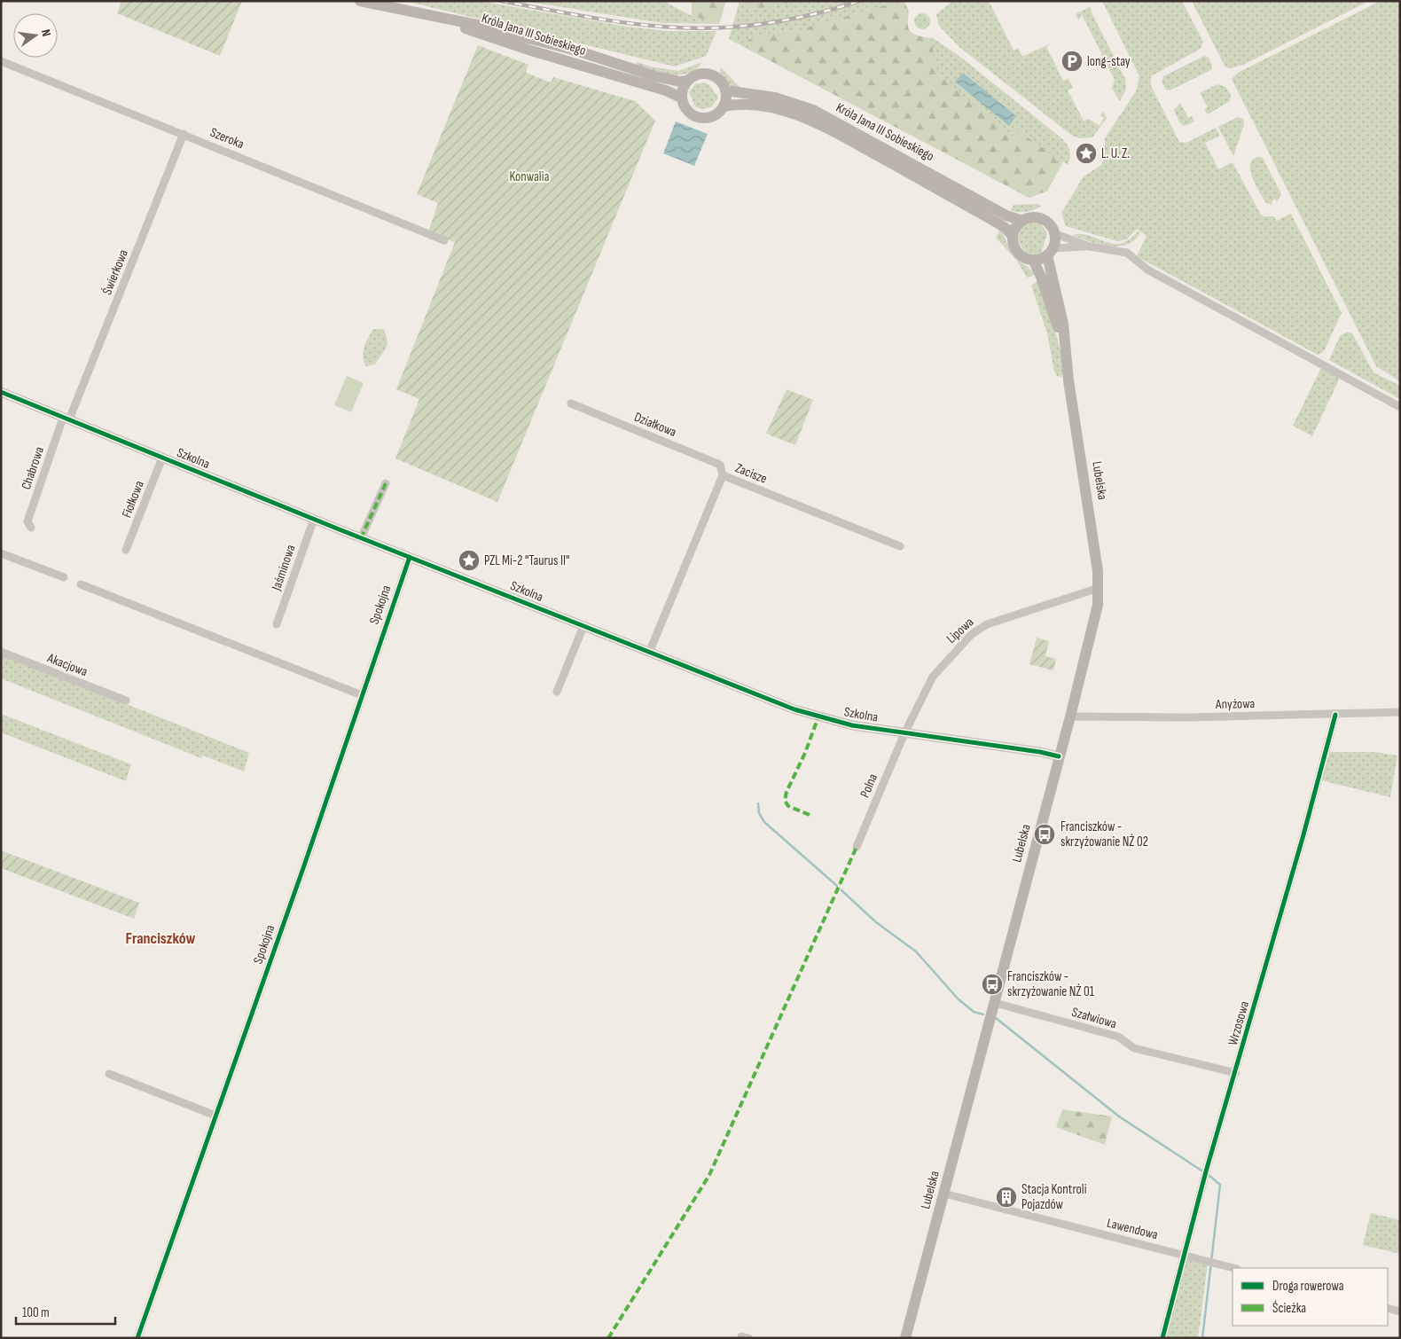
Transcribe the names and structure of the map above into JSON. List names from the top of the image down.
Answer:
{
  "streets": {
    "main road": ["Króla Jana III Sobieskiego", "Lubelska"],
    "street": [
      "Szeroka",
      "Świerkowa",
      "Działkowa",
      "Szkolna",
      "Chabrowa",
      "Zacisze",
      "Fiołkowa",
      "Jaśminowa",
      "Spokojna",
      "Lipowa",
      "Akacjowa",
      "Anyżowa",
      "Polna",
      "Szałwiowa",
      "Wrzosowa",
      "Lawendowa"
    ]
  },
  "crossings": [
    ["Króla Jana III Sobieskiego", "Lubelska"],
    ["Szeroka", "Świerkowa"],
    ["Świerkowa", "Szkolna"],
    ["Świerkowa", "Chabrowa"],
    ["Działkowa", "Zacisze"],
    ["Szkolna", "Chabrowa"],
    ["Szkolna", "Zacisze"],
    ["Szkolna", "Lubelska"],
    ["Szkolna", "Fiołkowa"],
    ["Szkolna", "Jaśminowa"],
    ["Szkolna", "Spokojna"],
    ["Szkolna", "Lipowa"],
    ["Szkolna", "Polna"],
    ["Lubelska", "Lipowa"],
    ["Lubelska", "Anyżowa"],
    ["Lubelska", "Szałwiowa"],
    ["Lubelska", "Lawendowa"],
    ["Lipowa", "Polna"],
    ["Anyżowa", "Wrzosowa"],
    ["Szałwiowa", "Wrzosowa"],
    ["Wrzosowa", "Lawendowa"]
  ],
  "districts": ["Franciszków"],
  "parks": ["Konwalia"],
  "places": {
    "parking": ["long-stay"],
    "place": ["L. U. Z.", "PZL Mi-2 \"Taurus II\""],
    "bus stop": ["Franciszków - skrzyżowanie NŻ 02", "Franciszków - skrzyżowanie NŻ 01"],
    "building": ["Stacja Kontroli Pojazdów"]
  },
  "legend": ["Droga rowerowa", "Ścieżka"],
  "scale_bar": "100 m",
  "north": "right"
}
